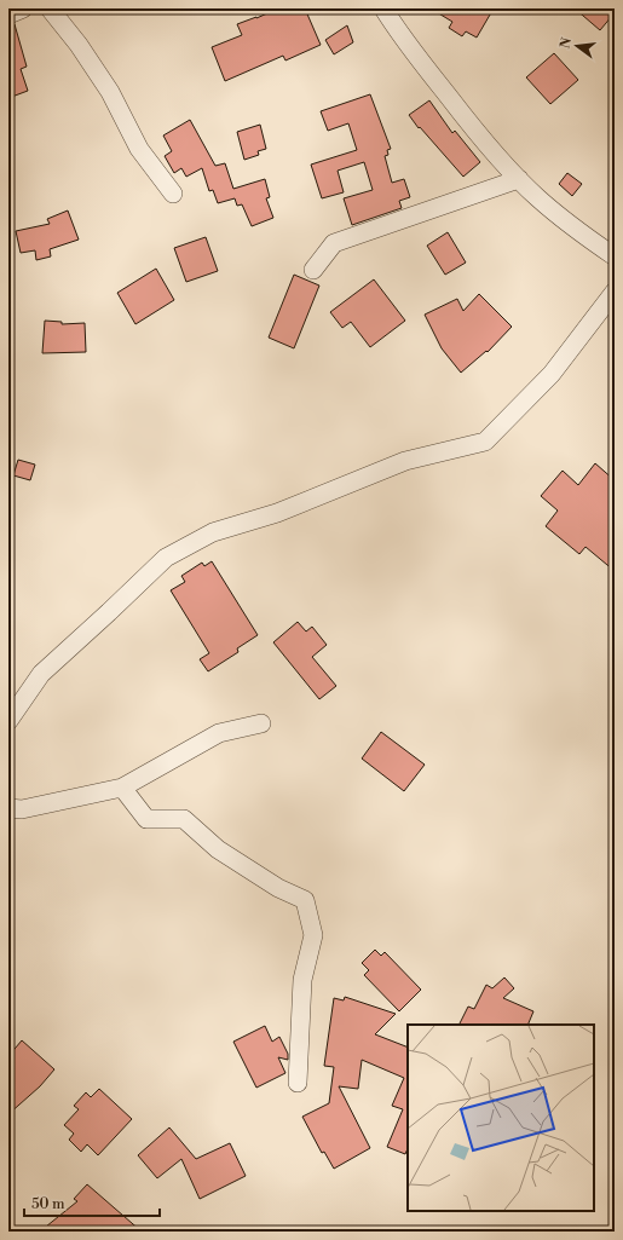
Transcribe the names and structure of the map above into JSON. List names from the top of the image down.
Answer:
{
  "scale_bar": "50 m",
  "north": "left"
}
